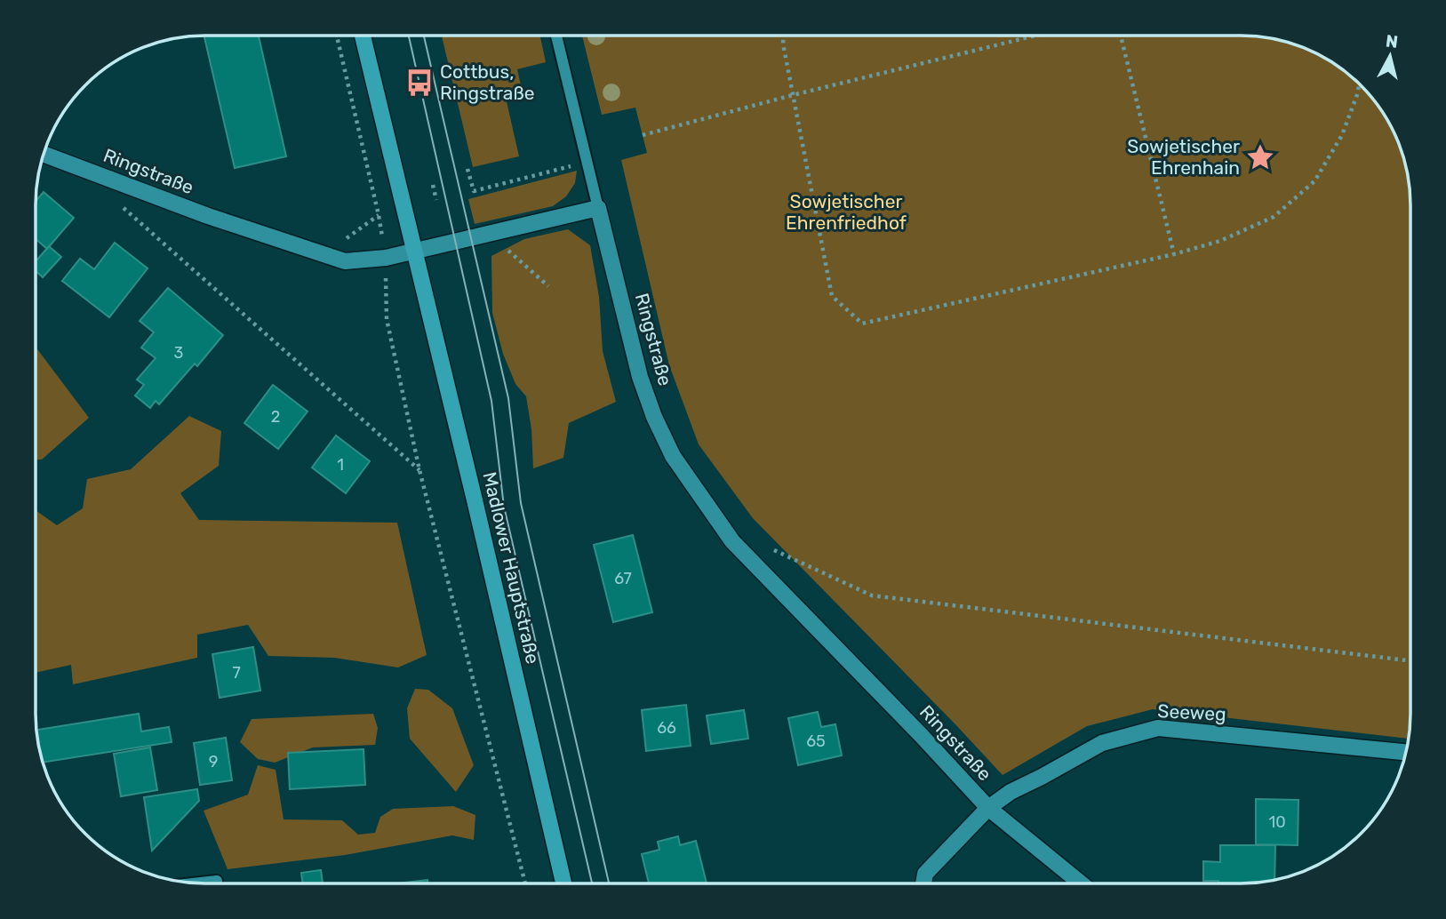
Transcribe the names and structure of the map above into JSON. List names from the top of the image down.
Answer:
{
  "streets": {
    "main road": ["Madlower Hauptstraße"],
    "street": ["Ringstraße", "Seeweg"]
  },
  "crossings": [
    ["Ringstraße", "Madlower Hauptstraße"],
    ["Ringstraße", "Seeweg"]
  ],
  "parks": ["Sowjetischer Ehrenfriedhof"],
  "places": {
    "bus stop": ["Cottbus, Ringstraße"],
    "place": ["Sowjetischer Ehrenhain"]
  },
  "house_numbers": [
    "3",
    "2",
    "1",
    "67",
    "7",
    "66",
    "65",
    "9",
    "10"
  ],
  "north": "top"
}
